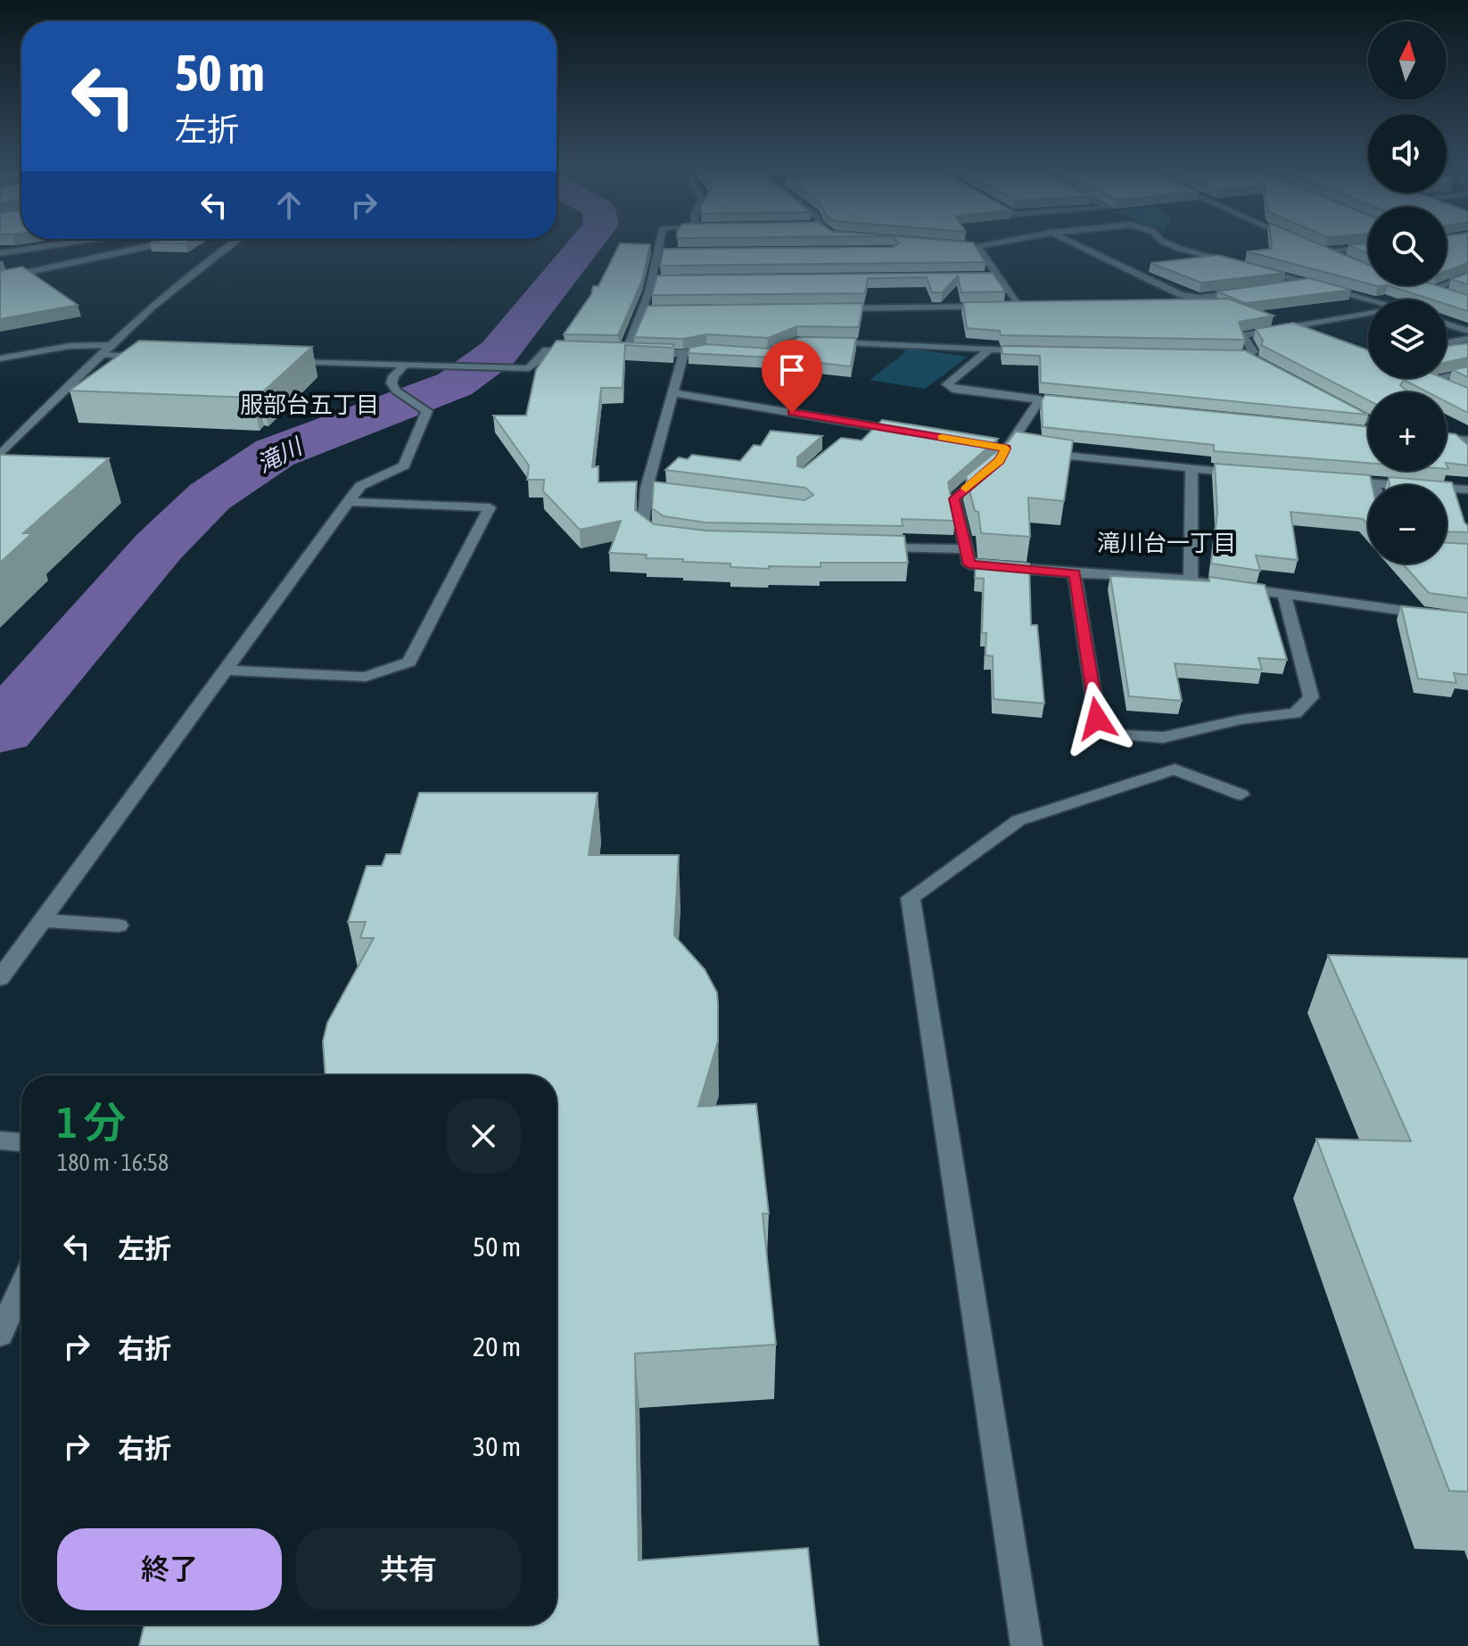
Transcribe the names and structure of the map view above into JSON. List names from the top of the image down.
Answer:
{
  "districts": ["服部台五丁目", "滝川台一丁目"],
  "water": ["滝川"],
  "north": "top",
  "page": {
    "map_buttons": ["+", "−"],
    "turn": ["50 m", "左折"],
    "heading": ["1 分", "180 m · 16:58"],
    "list": [
      {
        "name": "左折",
        "value": "50 m"
      },
      {
        "name": "右折",
        "value": "20 m"
      },
      {
        "name": "右折",
        "value": "30 m"
      }
    ],
    "buttons": ["終了", "共有"]
  }
}
